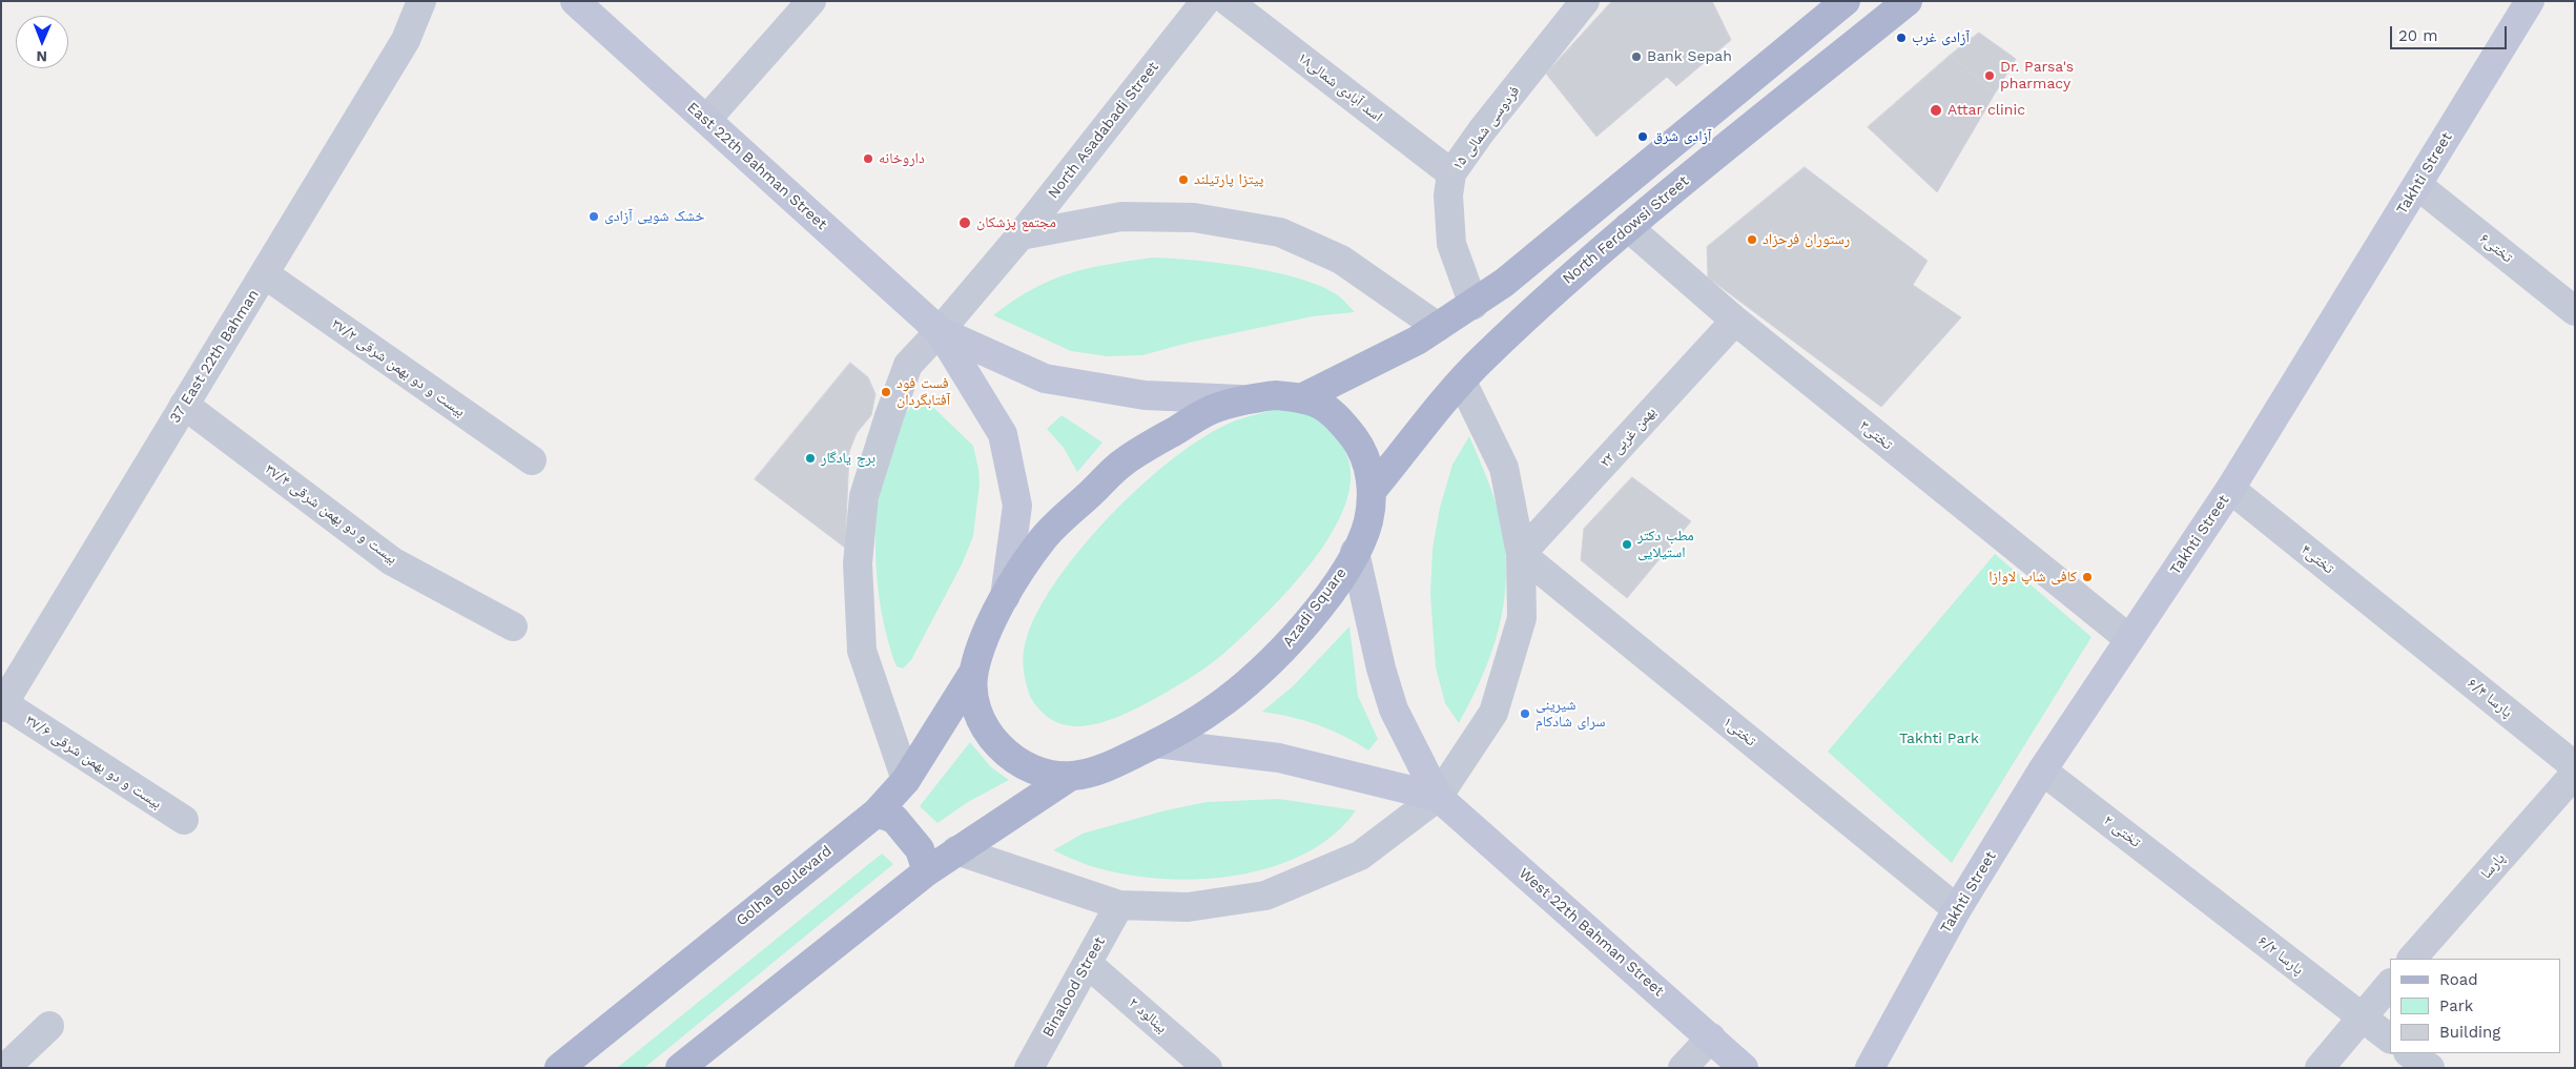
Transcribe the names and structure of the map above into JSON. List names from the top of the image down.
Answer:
{
  "streets": {
    "main road": [
      "East 22th Bahman Street",
      "Takhti Street",
      "North Ferdowsi Street",
      "Azadi Square",
      "Golha Boulevard",
      "West 22th Bahman Street"
    ],
    "street": [
      "اسد آبادی شمالی۱۸",
      "فردوسی شمالی ۱۵",
      "North Asadabadi Street",
      "تختی۶",
      "37 East 22th Bahman",
      "بیست و دو بهمن شرقی ۳۷/۲",
      "تختی۳",
      "۲۲ بهمن غربی",
      "بیست و دو بهمن شرقی ۳۷/۴",
      "تختی۴",
      "پارسا ۶/۴",
      "تختی۱",
      "بیست و دو بهمن شرقی ۳۷/۶",
      "تختی ۲",
      "پارسا",
      "پارسا ۶/۲",
      "Binalood Street",
      "بینالود ۲"
    ]
  },
  "crossings": [
    ["اسد آبادی شمالی۱۸", "فردوسی شمالی ۱۵"],
    ["North Asadabadi Street", "East 22th Bahman Street"],
    ["North Asadabadi Street", "Golha Boulevard"],
    ["East 22th Bahman Street", "Azadi Square"],
    ["Takhti Street", "تختی۶"],
    ["Takhti Street", "تختی۳"],
    ["Takhti Street", "تختی۴"],
    ["Takhti Street", "تختی۱"],
    ["Takhti Street", "تختی ۲"],
    ["North Ferdowsi Street", "تختی۳"],
    ["North Ferdowsi Street", "Azadi Square"],
    ["37 East 22th Bahman", "بیست و دو بهمن شرقی ۳۷/۲"],
    ["37 East 22th Bahman", "بیست و دو بهمن شرقی ۳۷/۴"],
    ["37 East 22th Bahman", "بیست و دو بهمن شرقی ۳۷/۶"],
    ["تختی۳", "۲۲ بهمن غربی"],
    ["۲۲ بهمن غربی", "تختی۱"],
    ["تختی۴", "پارسا ۶/۴"],
    ["Azadi Square", "Golha Boulevard"],
    ["Azadi Square", "West 22th Bahman Street"],
    ["تختی ۲", "پارسا ۶/۲"],
    ["Binalood Street", "بینالود ۲"]
  ],
  "parks": ["Takhti Park"],
  "places": [
    "آزادی غرب",
    "Bank Sepah",
    "Dr. Parsa's pharmacy",
    "Attar clinic",
    "آزادی شرق",
    "داروخانه",
    "پیتزا پارتیلند",
    "خشک شویی آزادی",
    "مجتمع پزشکان",
    "رستوران فرحزاد",
    "فست فود آفتابگردان",
    "برج یادگار",
    "مطب دکتر استیلایی",
    "كافى شاپ لاوازا",
    "شیرینی سرای شادکام"
  ],
  "legend": ["Road", "Park", "Building"],
  "scale_bar": "20 m",
  "north": "bottom"
}
